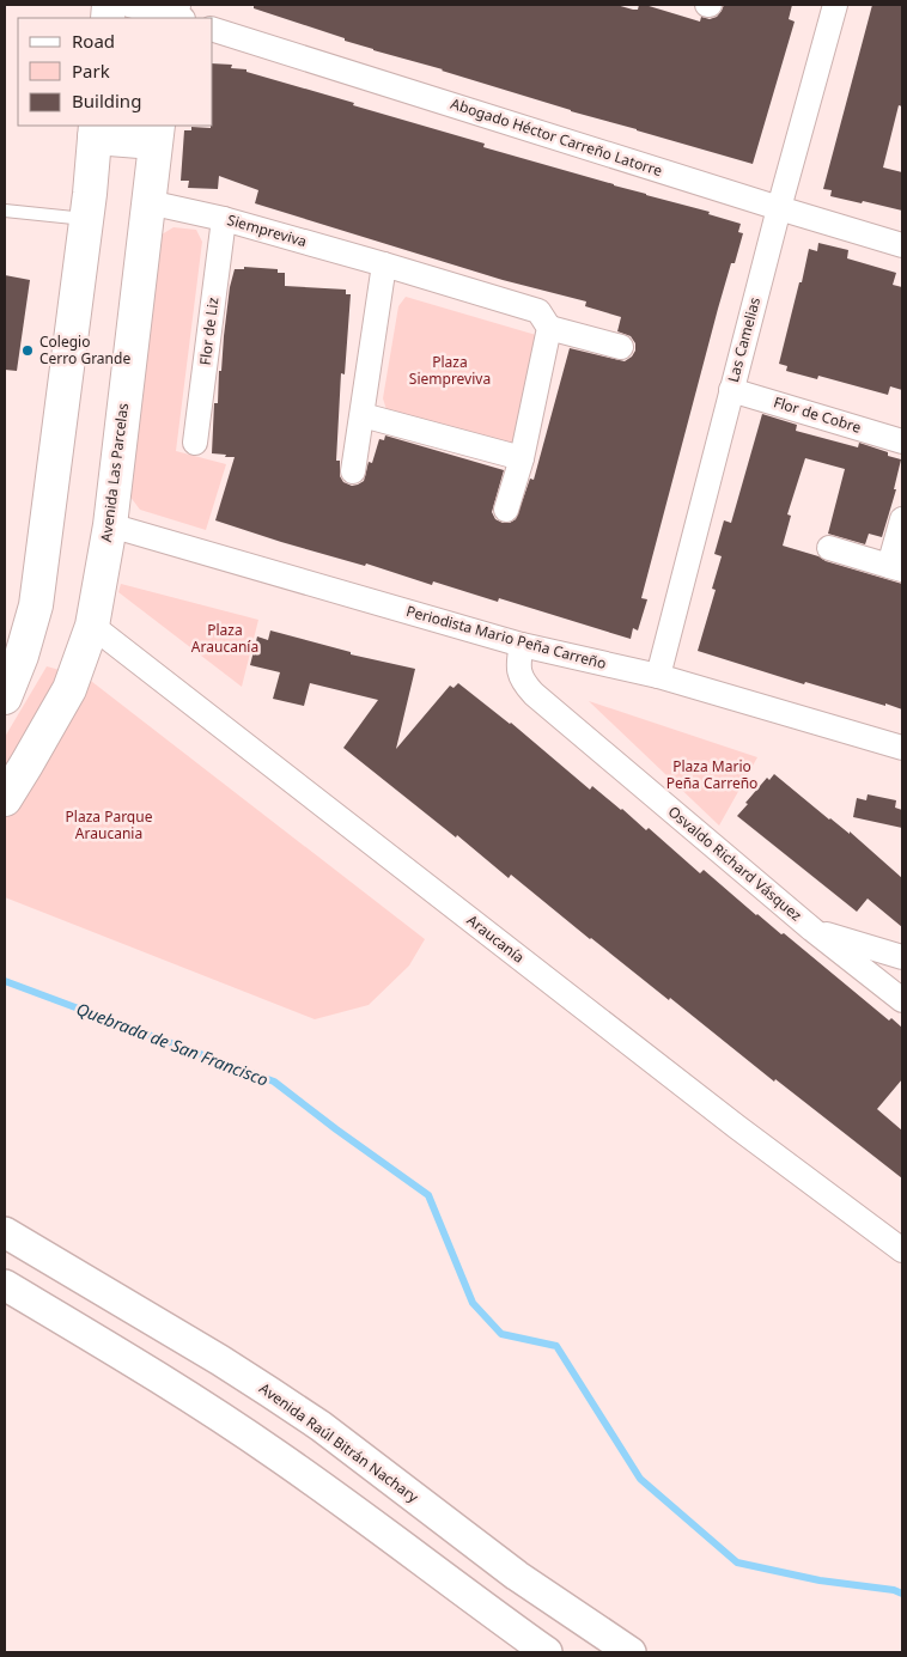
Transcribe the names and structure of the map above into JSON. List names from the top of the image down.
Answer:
{
  "streets": {
    "main road": ["Avenida Las Parcelas"],
    "street": [
      "Abogado Héctor Carreño Latorre",
      "Siempreviva",
      "Flor de Liz",
      "Las Camelias",
      "Flor de Cobre",
      "Periodista Mario Peña Carreño",
      "Osvaldo Richard Vásquez",
      "Araucanía",
      "Avenida Raúl Bitrán Nachary"
    ]
  },
  "crossings": [
    ["Abogado Héctor Carreño Latorre", "Las Camelias"],
    ["Siempreviva", "Flor de Liz"],
    ["Siempreviva", "Avenida Las Parcelas"],
    ["Las Camelias", "Flor de Cobre"],
    ["Las Camelias", "Periodista Mario Peña Carreño"],
    ["Avenida Las Parcelas", "Periodista Mario Peña Carreño"],
    ["Avenida Las Parcelas", "Araucanía"],
    ["Periodista Mario Peña Carreño", "Osvaldo Richard Vásquez"]
  ],
  "water": ["Quebrada de San Francisco"],
  "parks": [
    "Plaza Siempreviva",
    "Plaza Araucanía",
    "Plaza Mario Peña Carreño",
    "Plaza Parque Araucania"
  ],
  "places": ["Colegio Cerro Grande"],
  "legend": ["Road", "Park", "Building"]
}
